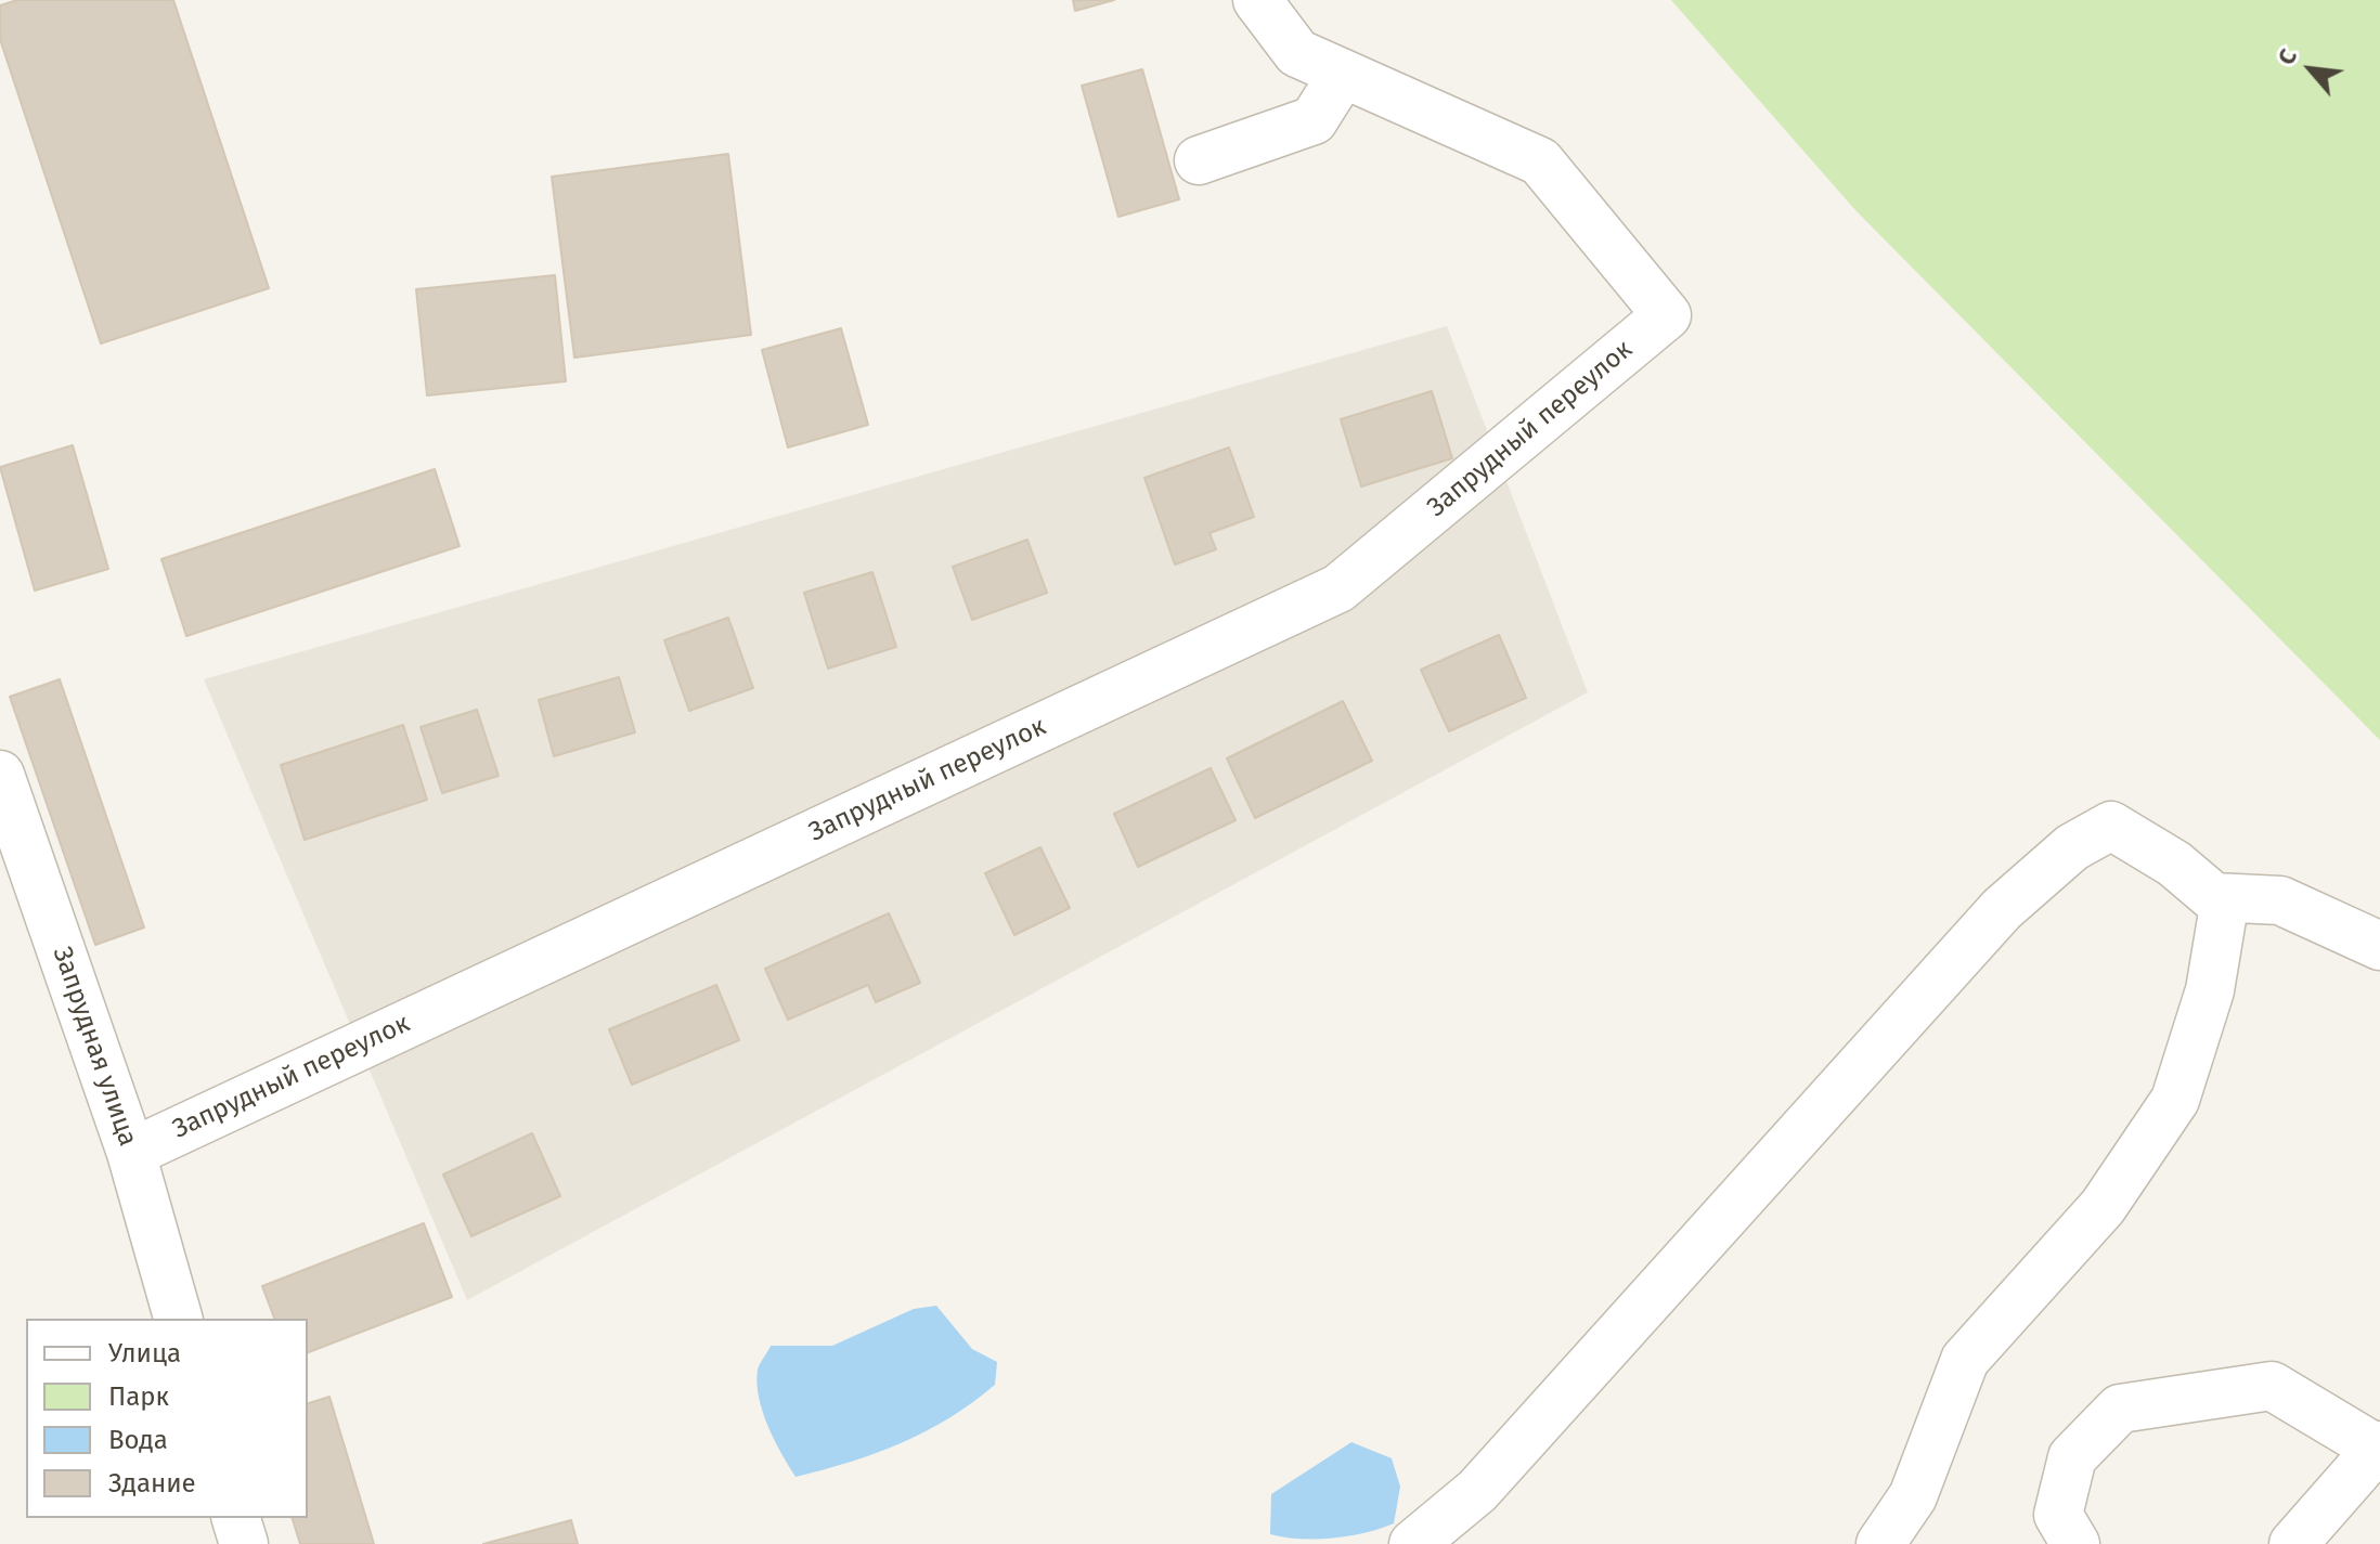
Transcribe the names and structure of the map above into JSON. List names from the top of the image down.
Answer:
{
  "streets": {
    "street": ["Запрудный переулок", "Запрудная улица"]
  },
  "crossings": [
    ["Запрудный переулок", "Запрудная улица"]
  ],
  "legend": [
    "Улица",
    "Парк",
    "Вода",
    "Здание"
  ],
  "north": "top left"
}
